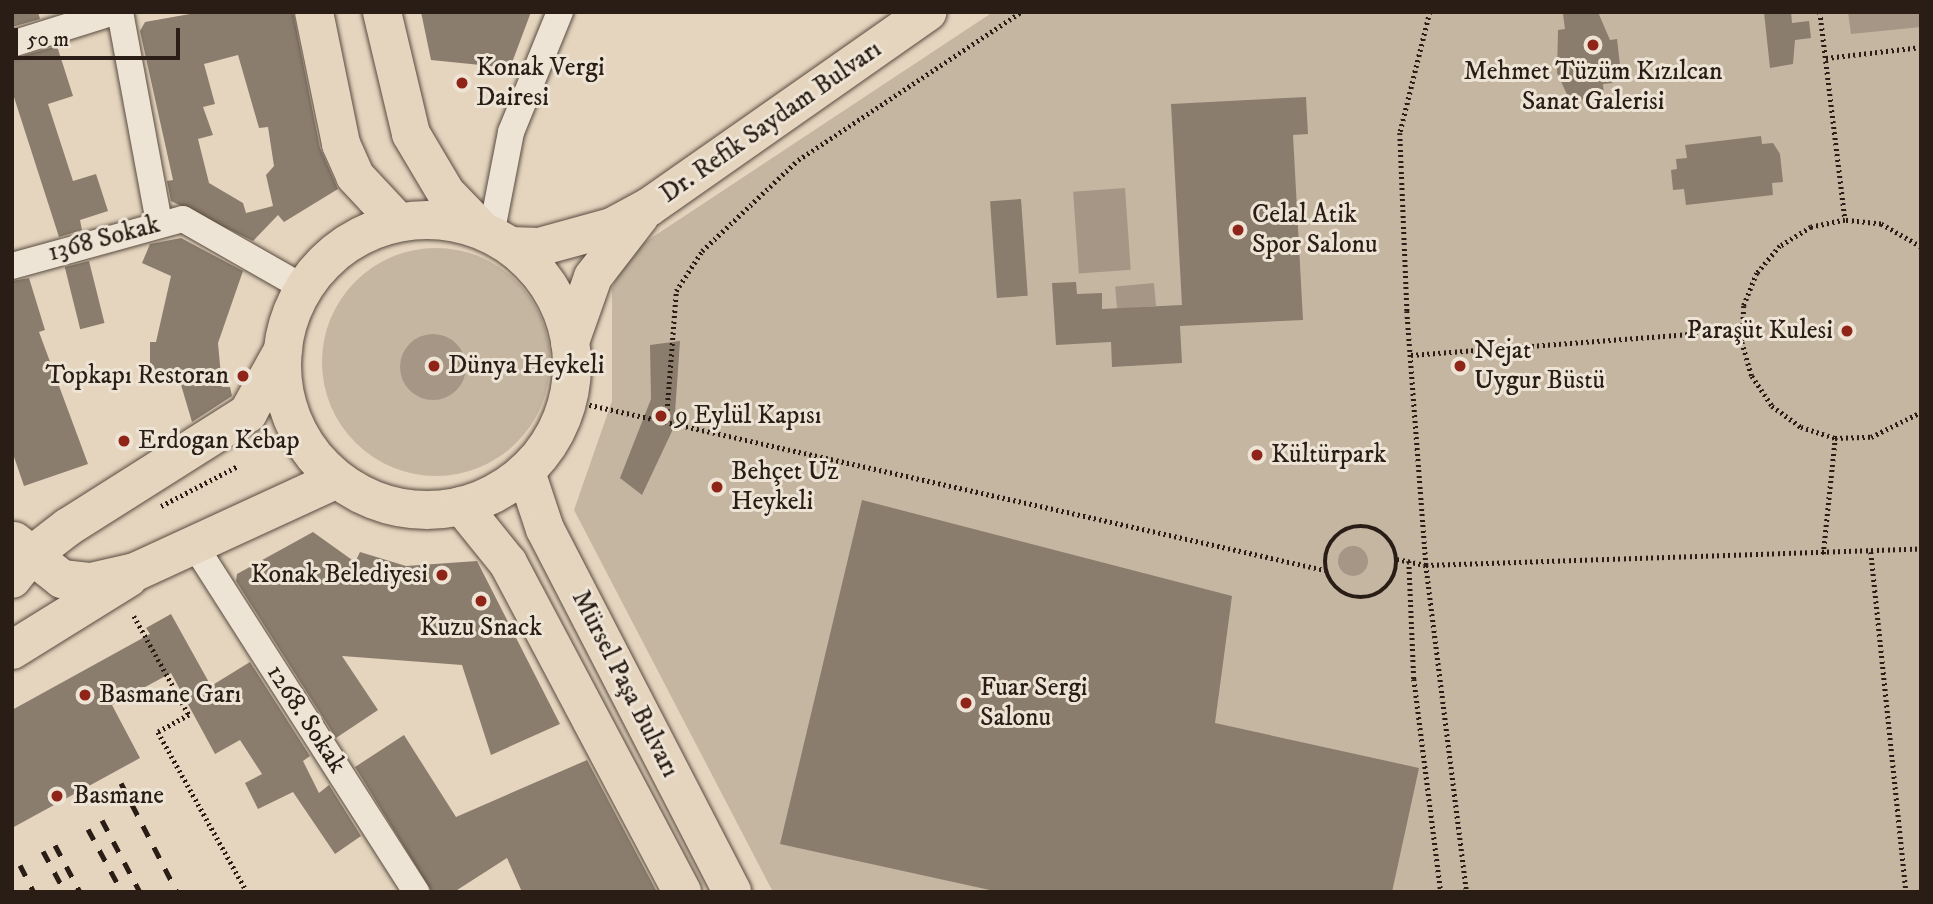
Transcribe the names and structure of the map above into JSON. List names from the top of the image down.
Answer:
{
  "streets": {
    "main road": ["Dr. Refik Saydam Bulvarı", "Mürsel Paşa Bulvarı"],
    "street": ["1368 Sokak", "1268. Sokak"]
  },
  "places": [
    "Mehmet Tüzüm Kızılcan Sanat Galerisi",
    "Konak Vergi Dairesi",
    "Celal Atik Spor Salonu",
    "Paraşüt Kulesi",
    "Dünya Heykeli",
    "Nejat Uygur Büstü",
    "Topkapı Restoran",
    "9 Eylül Kapısı",
    "Erdogan Kebap",
    "Kültürpark",
    "Behçet Uz Heykeli",
    "Konak Belediyesi",
    "Kuzu Snack",
    "Basmane Garı",
    "Fuar Sergi Salonu",
    "Basmane"
  ],
  "scale_bar": "50 m"
}
